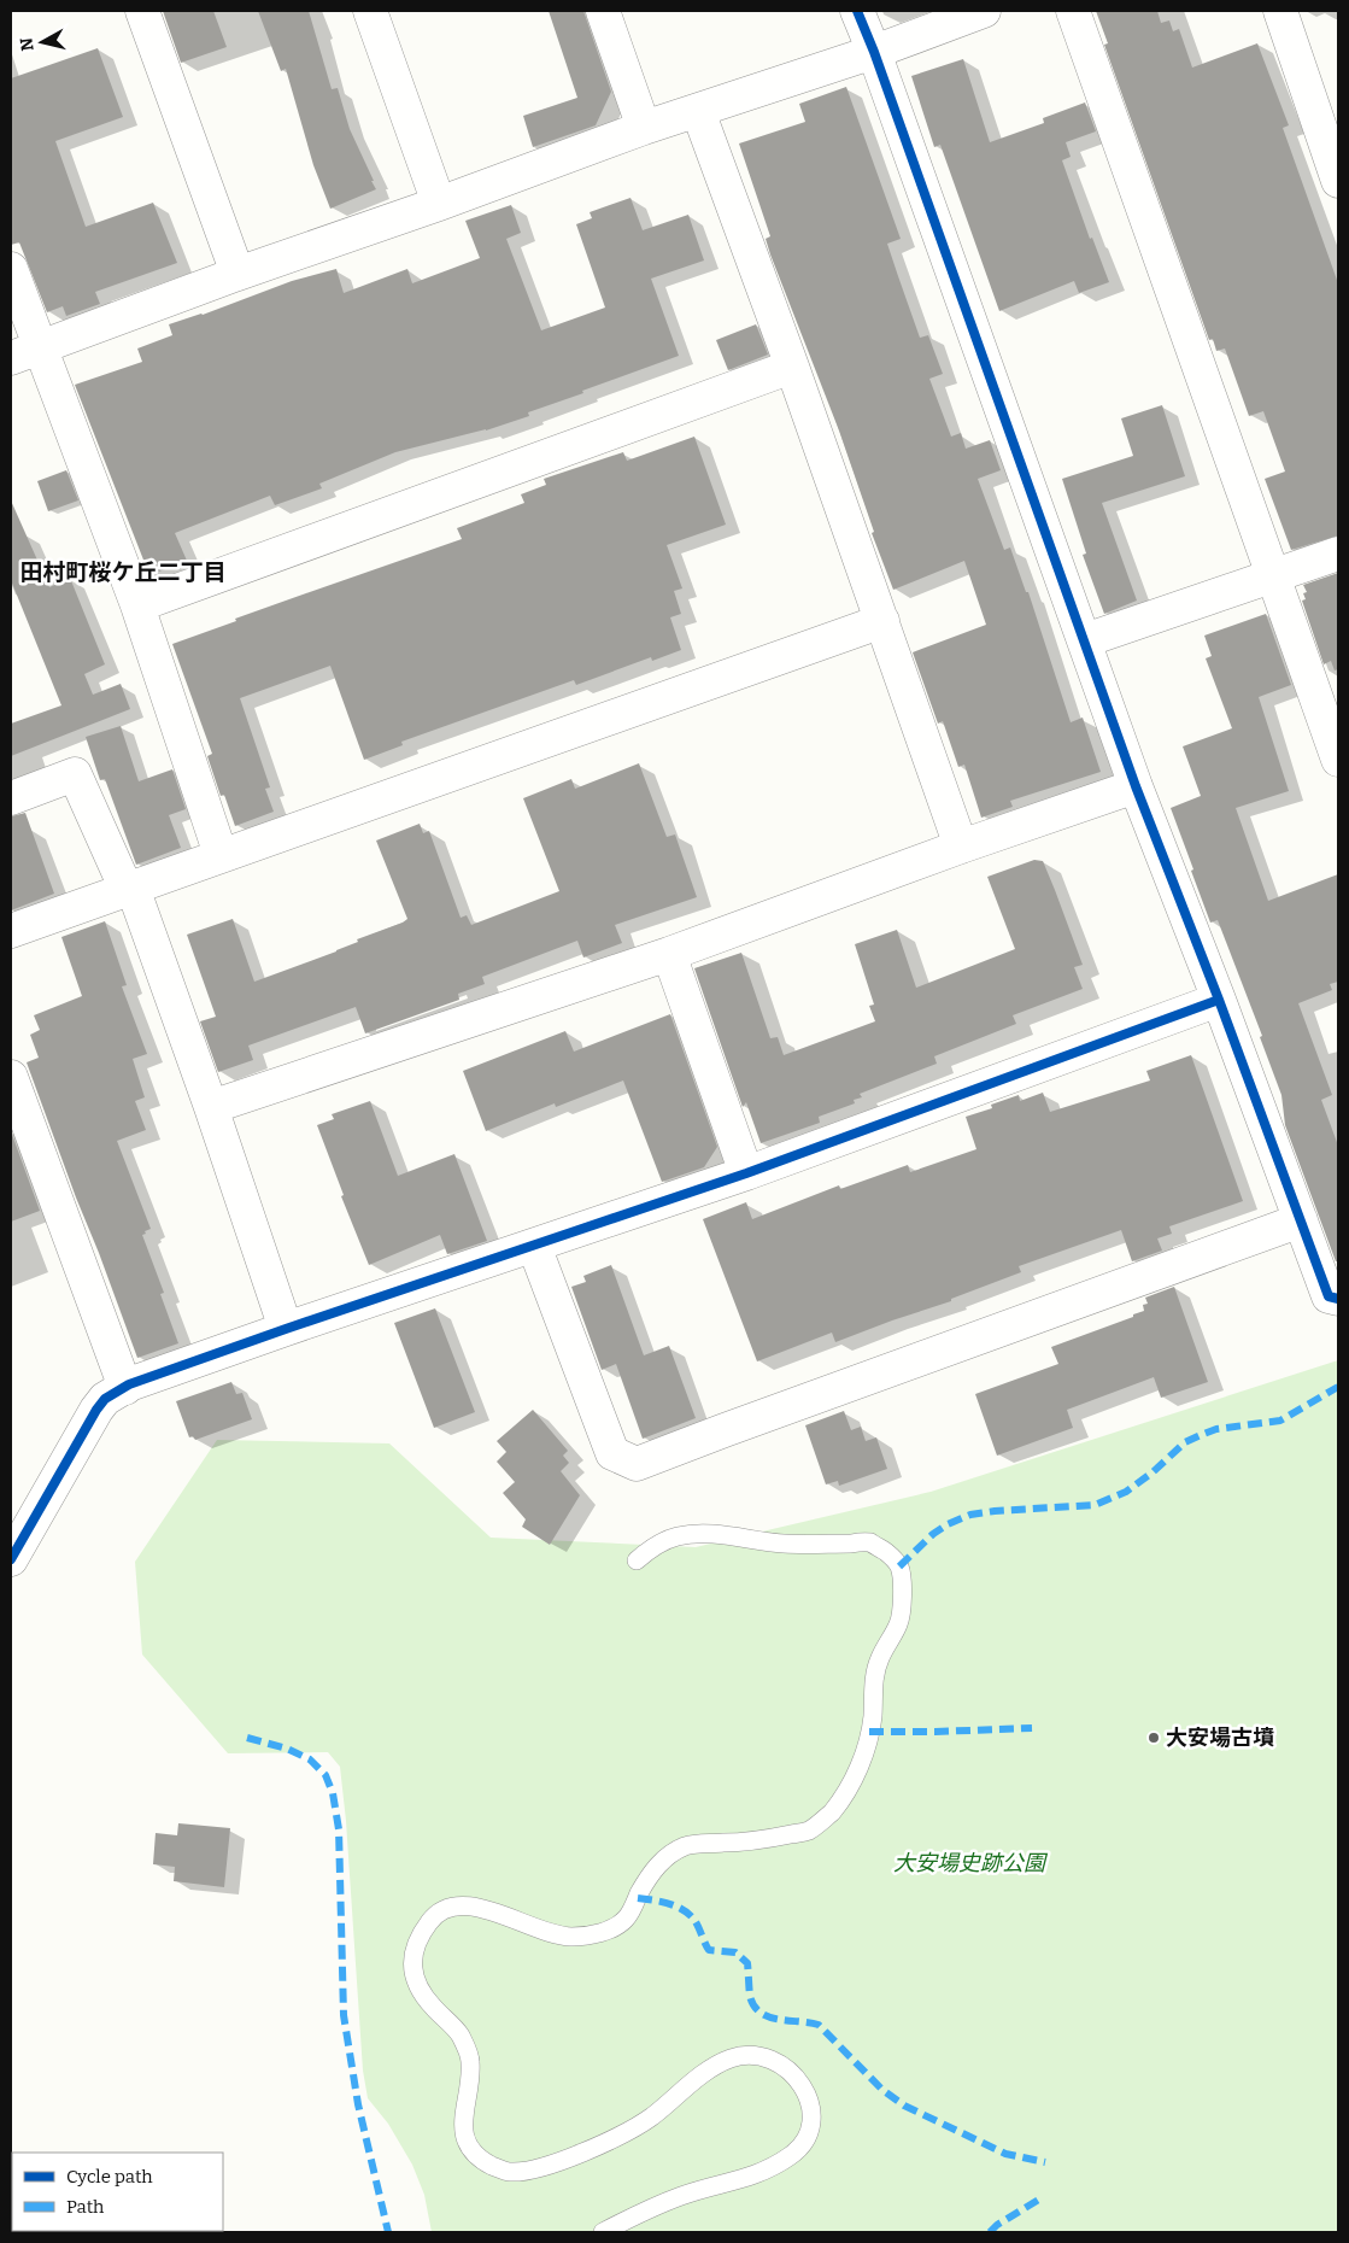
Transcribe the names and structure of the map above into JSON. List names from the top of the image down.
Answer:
{
  "districts": ["田村町桜ケ丘二丁目"],
  "parks": ["大安場史跡公園"],
  "places": ["大安場古墳"],
  "legend": ["Cycle path", "Path"],
  "north": "left"
}
